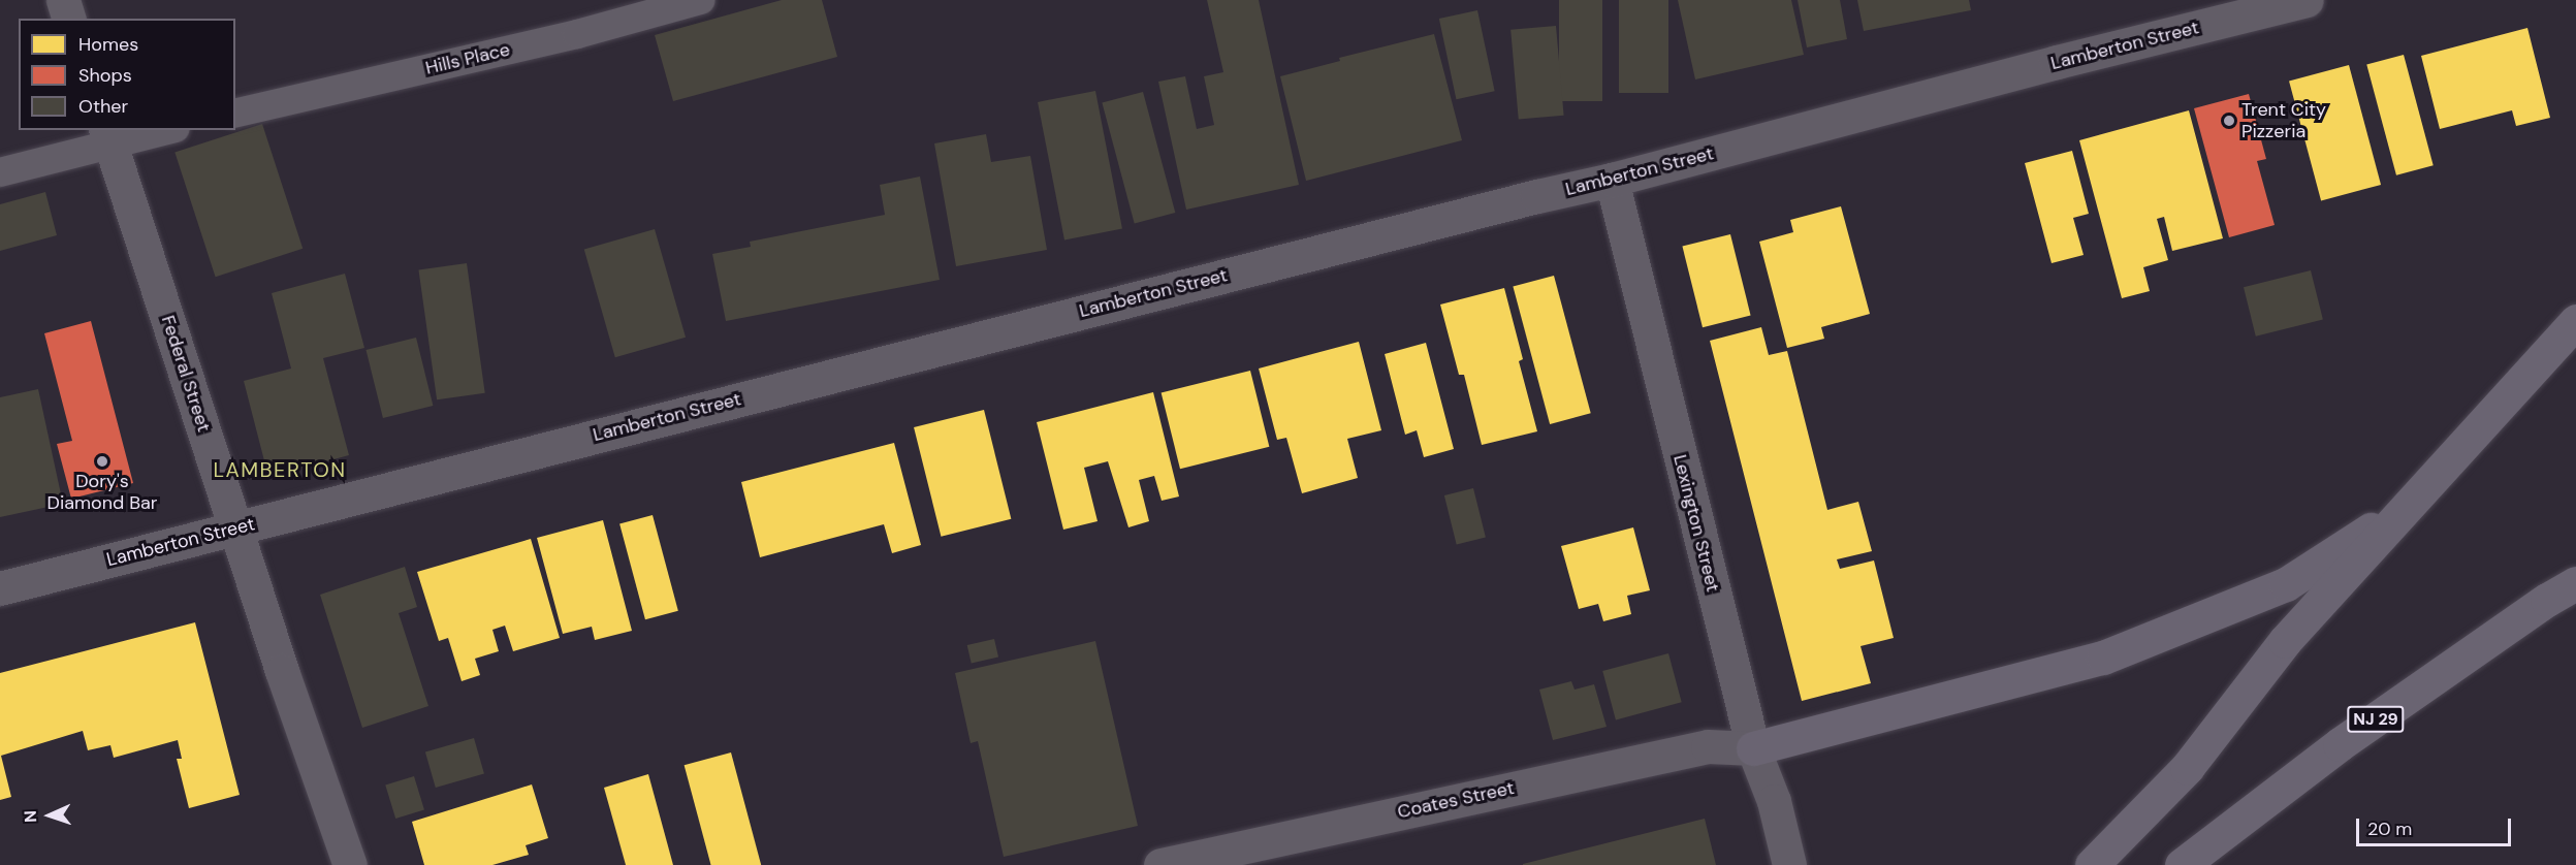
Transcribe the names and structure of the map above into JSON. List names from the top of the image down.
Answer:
{
  "streets": {
    "highway": ["NJ 29"],
    "street": [
      "Lamberton Street",
      "Federal Street",
      "Lexington Street",
      "Coates Street"
    ],
    "lane": ["Hills Place"]
  },
  "crossings": [
    ["Lamberton Street", "Federal Street"],
    ["Lamberton Street", "Lexington Street"],
    ["Lexington Street", "Coates Street"]
  ],
  "districts": ["LAMBERTON"],
  "places": ["Trent City Pizzeria", "Dory's Diamond Bar"],
  "legend": ["Homes", "Shops", "Other"],
  "scale_bar": "20 m",
  "north": "left"
}
